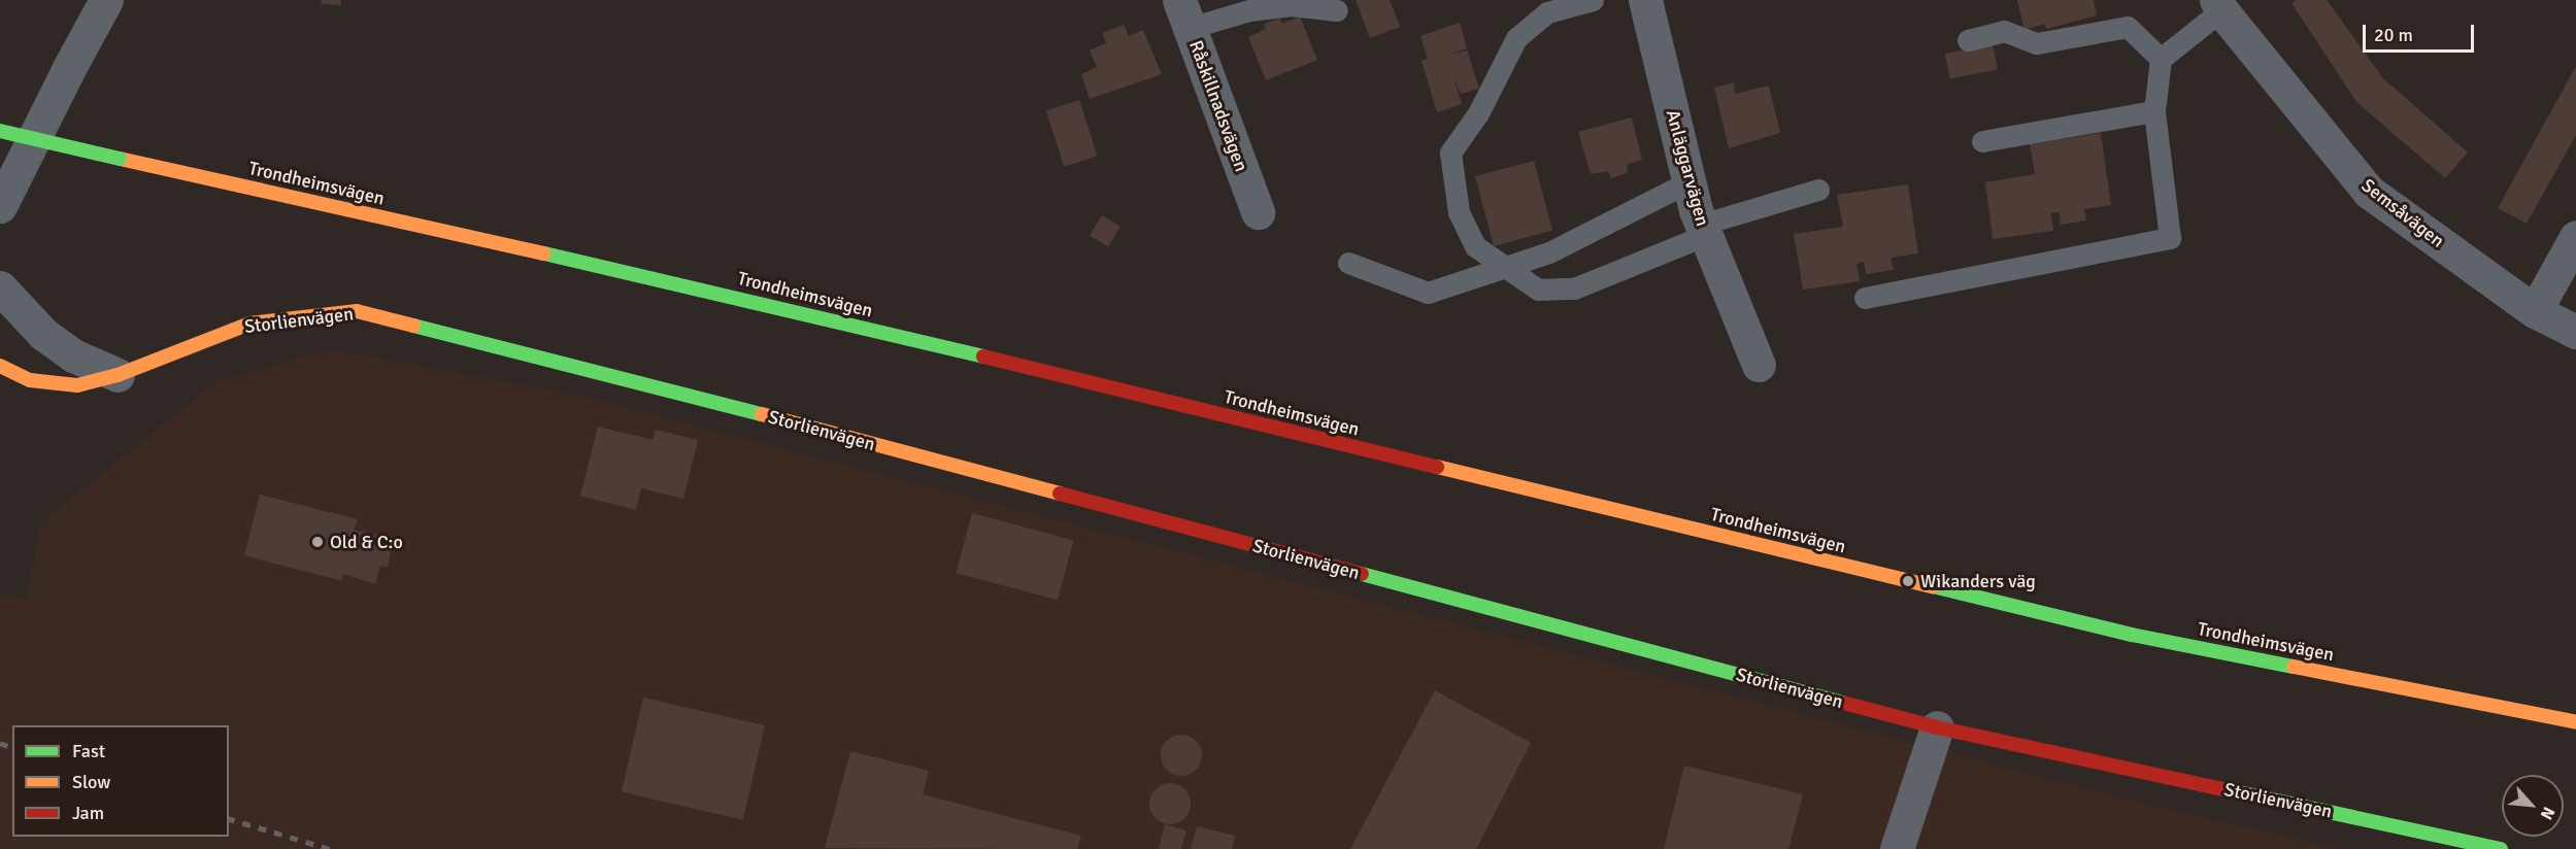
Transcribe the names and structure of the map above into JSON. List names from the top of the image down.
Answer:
{
  "streets": {
    "main road": ["Trondheimsvägen", "Storlienvägen"],
    "street": ["Råskillnadsvägen", "Anläggarvägen", "Semsåvägen"]
  },
  "places": ["Old & C:o", "Wikanders väg"],
  "legend": ["Fast", "Slow", "Jam"],
  "scale_bar": "20 m",
  "north": "bottom right"
}
